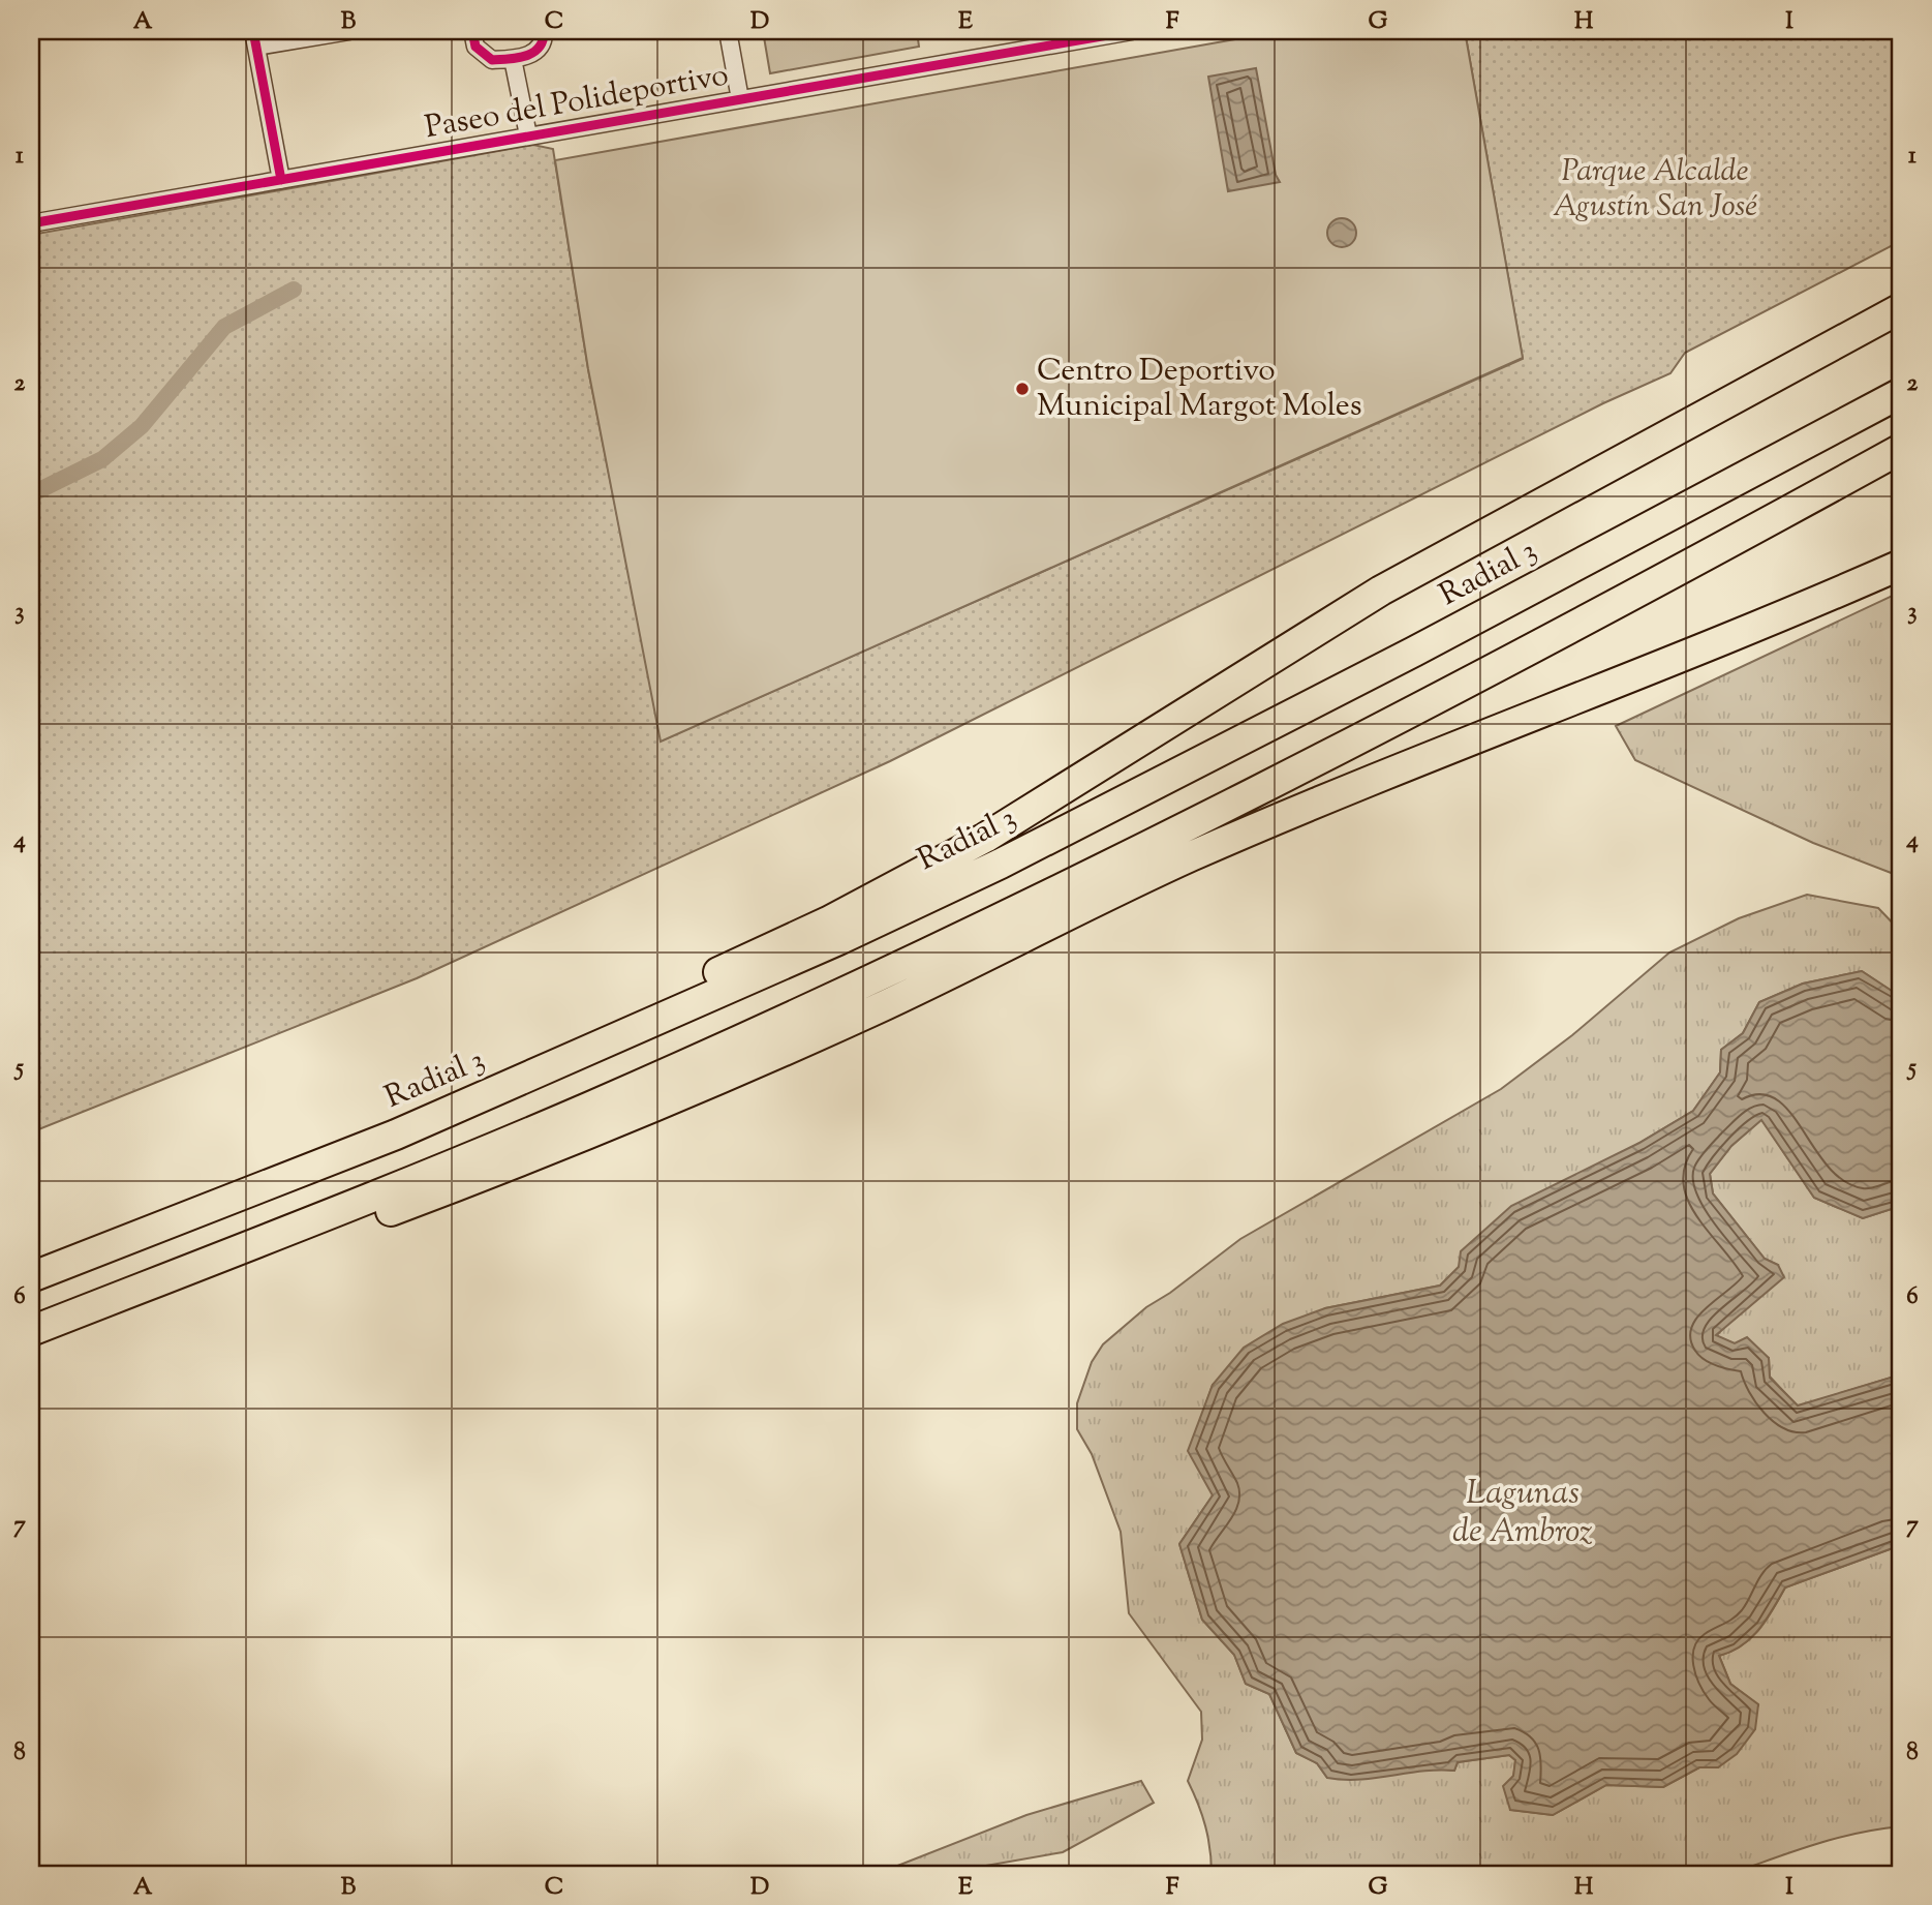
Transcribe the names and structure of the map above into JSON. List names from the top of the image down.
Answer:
{
  "streets": {
    "highway": ["Radial 3"],
    "street": ["Paseo del Polideportivo"]
  },
  "water": ["Lagunas de Ambroz"],
  "parks": ["Parque Alcalde Agustín San José"],
  "places": ["Centro Deportivo Municipal Margot Moles"],
  "grid": {
    "columns": [
      "A",
      "B",
      "C",
      "D",
      "E",
      "F",
      "G",
      "H",
      "I"
    ],
    "rows": [
      "1",
      "2",
      "3",
      "4",
      "5",
      "6",
      "7",
      "8"
    ]
  }
}
